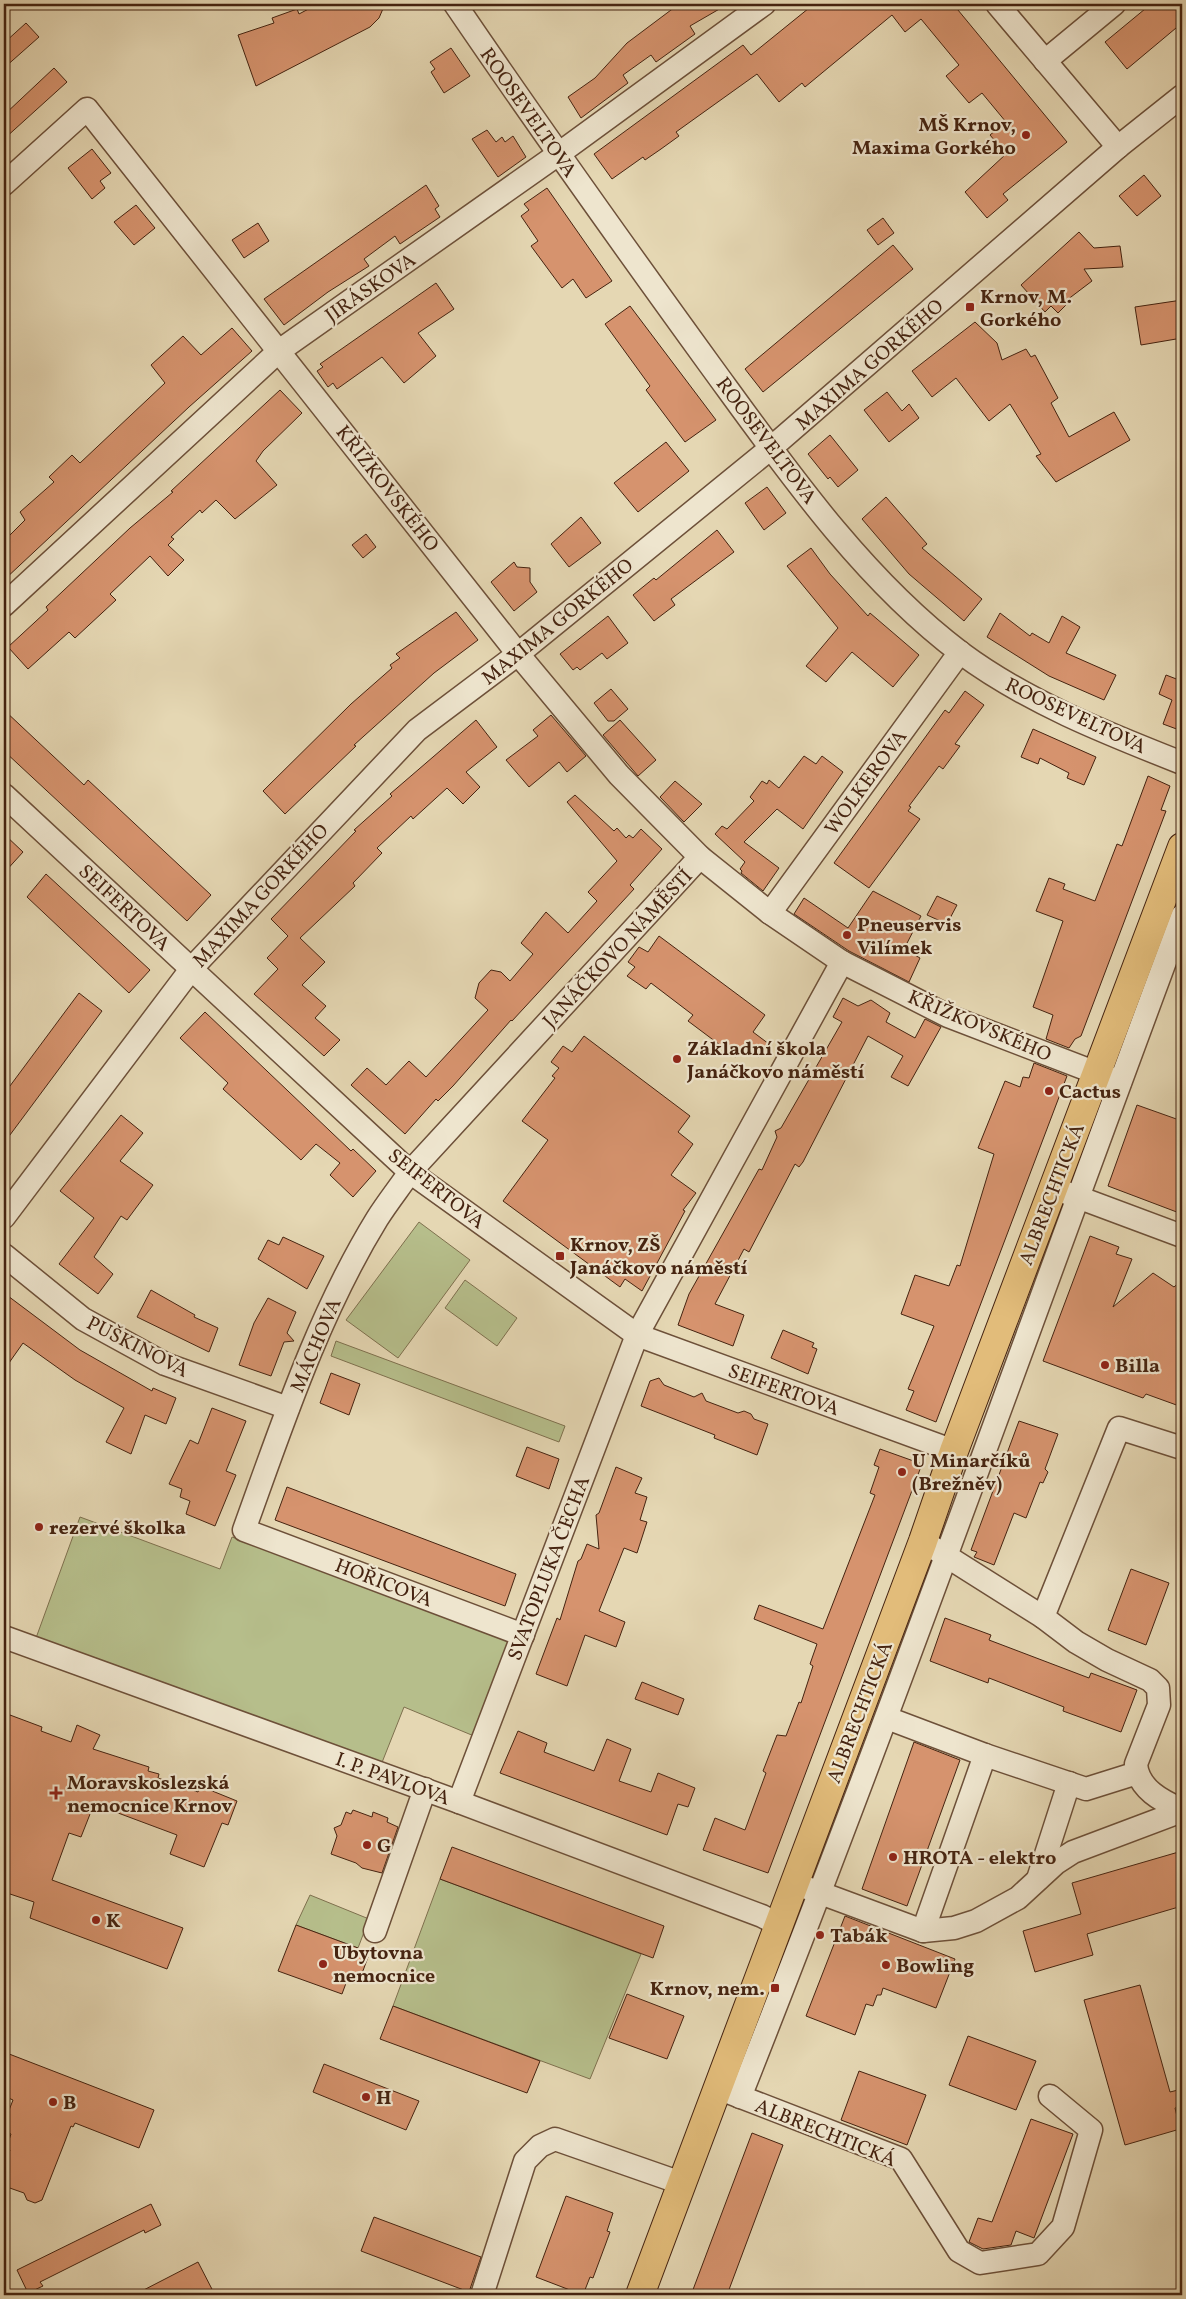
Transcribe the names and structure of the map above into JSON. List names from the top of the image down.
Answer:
{
  "streets": {
    "main road": ["ALBRECHTICKÁ"],
    "street": [
      "ROOSEVELTOVA",
      "JIRÁSKOVA",
      "MAXIMA GORKÉHO",
      "KŘIŽKOVSKÉHO",
      "WOLKEROVA",
      "SEIFERTOVA",
      "JANÁČKOVO NÁMĚSTÍ",
      "MÁCHOVA",
      "PUŠKINOVA",
      "SVATOPLUKA ČECHA",
      "HOŘICOVA",
      "I. P. PAVLOVA"
    ]
  },
  "crossings": [
    ["ROOSEVELTOVA", "JIRÁSKOVA"],
    ["ROOSEVELTOVA", "MAXIMA GORKÉHO"],
    ["ROOSEVELTOVA", "WOLKEROVA"],
    ["JIRÁSKOVA", "KŘIŽKOVSKÉHO"],
    ["MAXIMA GORKÉHO", "KŘIŽKOVSKÉHO"],
    ["MAXIMA GORKÉHO", "SEIFERTOVA"],
    ["KŘIŽKOVSKÉHO", "JANÁČKOVO NÁMĚSTÍ"],
    ["KŘIŽKOVSKÉHO", "ALBRECHTICKÁ"],
    ["WOLKEROVA", "JANÁČKOVO NÁMĚSTÍ"],
    ["SEIFERTOVA", "JANÁČKOVO NÁMĚSTÍ"],
    ["SEIFERTOVA", "ALBRECHTICKÁ"],
    ["SEIFERTOVA", "MÁCHOVA"],
    ["SEIFERTOVA", "SVATOPLUKA ČECHA"],
    ["JANÁČKOVO NÁMĚSTÍ", "MÁCHOVA"],
    ["ALBRECHTICKÁ", "I. P. PAVLOVA"],
    ["MÁCHOVA", "PUŠKINOVA"],
    ["MÁCHOVA", "HOŘICOVA"],
    ["SVATOPLUKA ČECHA", "HOŘICOVA"],
    ["SVATOPLUKA ČECHA", "I. P. PAVLOVA"]
  ],
  "places": {
    "other": [
      "MŠ Krnov, Maxima Gorkého",
      "Pneuservis Vilímek",
      "Základní škola Janáčkovo náměstí",
      "Cactus",
      "Billa",
      "U Minarčíků (Brežněv)",
      "rezervé školka",
      "G",
      "HROTA - elektro",
      "K",
      "Tabák",
      "Ubytovna nemocnice",
      "Bowling",
      "H",
      "B"
    ],
    "transit": ["Krnov, M. Gorkého", "Krnov, ZŠ Janáčkovo náměstí", "Krnov, nem."],
    "health": ["Moravskoslezská nemocnice Krnov"]
  }
}
